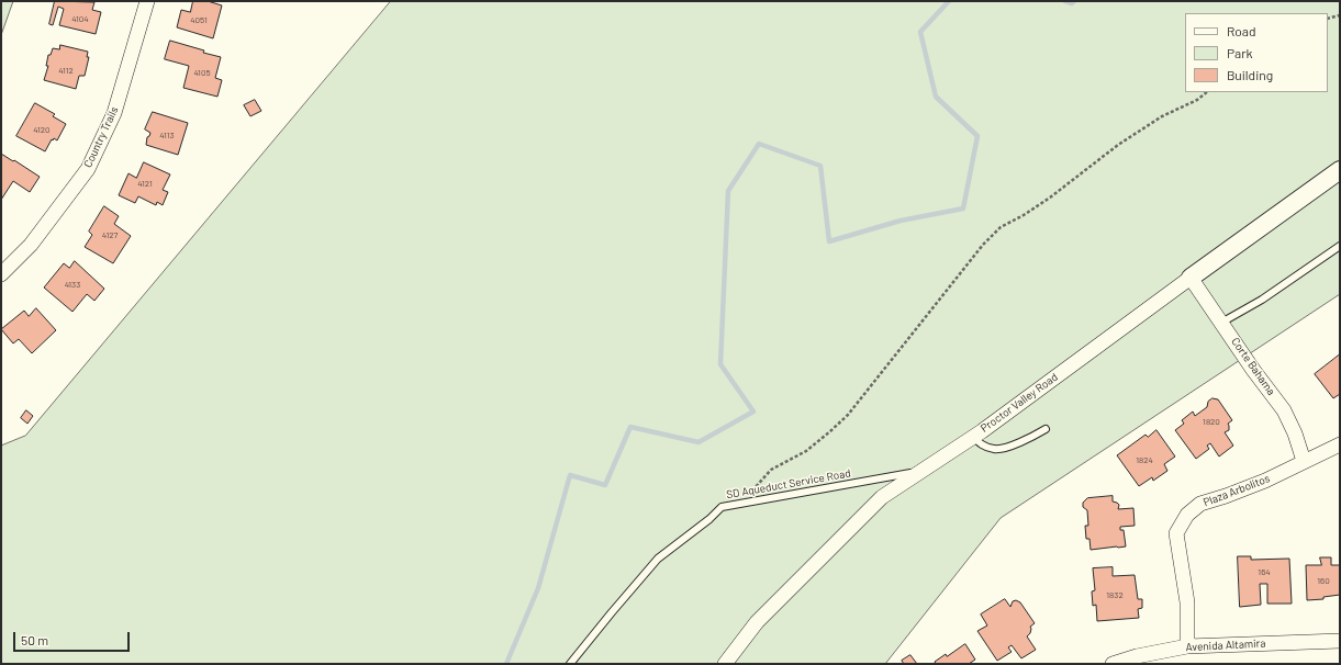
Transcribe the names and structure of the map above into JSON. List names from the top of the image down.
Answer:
{
  "streets": {
    "street": [
      "Country Trails",
      "Corte Bahama",
      "Proctor Valley Road",
      "Plaza Arbolitos",
      "Avenida Altamira"
    ],
    "lane": ["SD Aqueduct Service Road"]
  },
  "crossings": [
    ["Corte Bahama", "Proctor Valley Road"],
    ["Corte Bahama", "Plaza Arbolitos"],
    ["Proctor Valley Road", "SD Aqueduct Service Road"],
    ["Plaza Arbolitos", "Avenida Altamira"]
  ],
  "house_numbers": [
    "4104",
    "4051",
    "4112",
    "4105",
    "4120",
    "4113",
    "4121",
    "4127",
    "4133",
    "1820",
    "1824",
    "164",
    "160",
    "1832"
  ],
  "legend": ["Road", "Park", "Building"],
  "scale_bar": "50 m"
}
